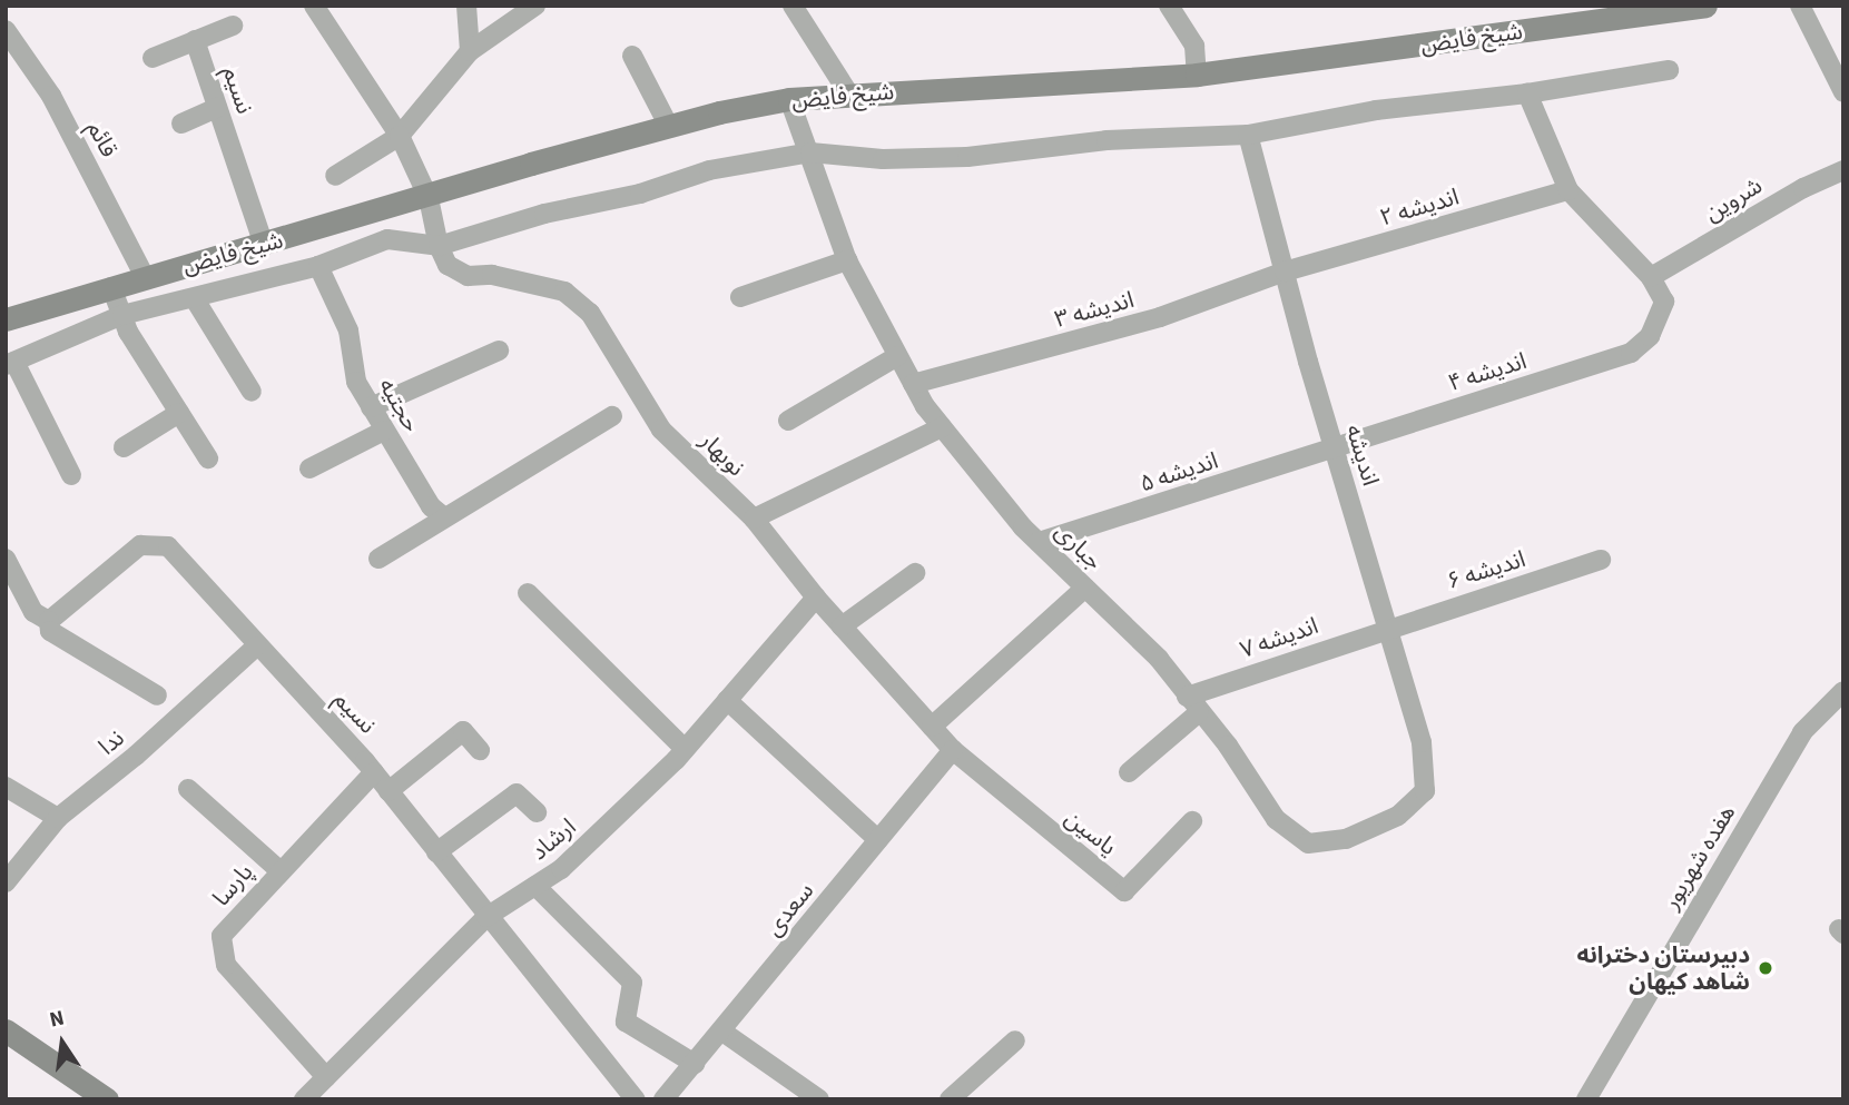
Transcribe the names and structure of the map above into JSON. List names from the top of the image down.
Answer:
{
  "streets": {
    "street": [
      "شیخ فایض",
      "نسیم",
      "قائم",
      "شروین",
      "اندیشه ۲",
      "اندیشه ۳",
      "اندیشه ۴",
      "حجتیه",
      "نوبهار",
      "اندیشه",
      "اندیشه ۵",
      "جباری",
      "اندیشه ۶",
      "اندیشه ۷",
      "ندا",
      "یاسین",
      "ارشاد",
      "هفده شهریور",
      "پارسا",
      "سعدی"
    ]
  },
  "crossings": [
    ["شیخ فایض", "نسیم"],
    ["شیخ فایض", "قائم"],
    ["شیخ فایض", "حجتیه"],
    ["شیخ فایض", "نوبهار"],
    ["شیخ فایض", "اندیشه"],
    ["شیخ فایض", "جباری"],
    ["نسیم", "ندا"],
    ["نسیم", "ارشاد"],
    ["نسیم", "پارسا"],
    ["شروین", "اندیشه ۴"],
    ["اندیشه ۲", "اندیشه ۳"],
    ["اندیشه ۲", "اندیشه"],
    ["اندیشه ۳", "اندیشه"],
    ["اندیشه ۳", "جباری"],
    ["اندیشه ۴", "اندیشه"],
    ["اندیشه ۴", "اندیشه ۵"],
    ["نوبهار", "یاسین"],
    ["نوبهار", "ارشاد"],
    ["نوبهار", "سعدی"],
    ["اندیشه", "اندیشه ۵"],
    ["اندیشه", "جباری"],
    ["اندیشه", "اندیشه ۶"],
    ["اندیشه", "اندیشه ۷"],
    ["اندیشه ۵", "جباری"],
    ["جباری", "اندیشه ۷"],
    ["اندیشه ۶", "اندیشه ۷"],
    ["یاسین", "سعدی"],
    ["ارشاد", "پارسا"]
  ],
  "places": ["دبیرستان دخترانه شاهد کیهان"],
  "north": "top"
}
